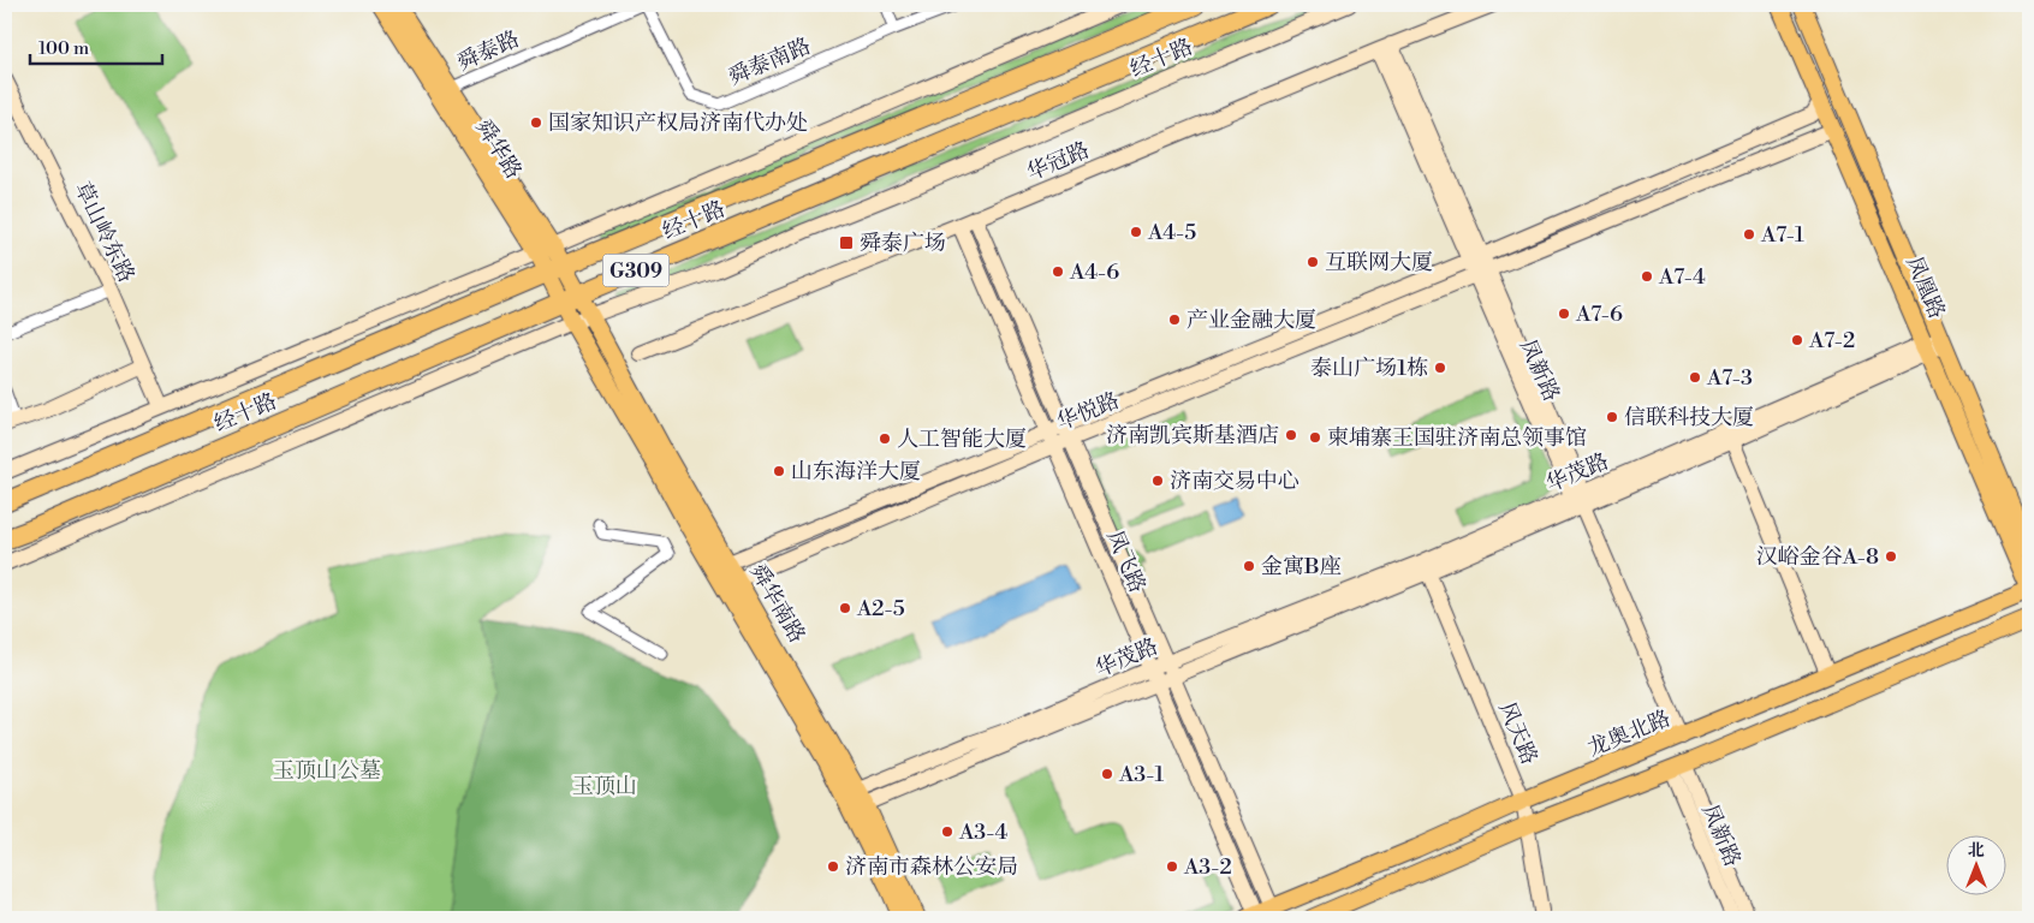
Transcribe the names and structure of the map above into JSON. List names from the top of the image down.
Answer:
{
  "streets": {
    "highway": ["经十路", "G309"],
    "main road": [
      "舜华路",
      "凤凰路",
      "舜华南路",
      "龙奥北路"
    ],
    "street": [
      "舜泰路",
      "舜泰南路",
      "华冠路",
      "草山岭东路",
      "凤新路",
      "华悦路",
      "华茂路",
      "凤飞路",
      "风天路"
    ]
  },
  "crossings": [
    ["舜泰路", "舜泰南路"],
    ["舜泰路", "舜华路"],
    ["经十路", "舜华路"],
    ["经十路", "草山岭东路"],
    ["经十路", "舜华南路"],
    ["舜华路", "舜华南路"],
    ["华冠路", "凤新路"],
    ["华冠路", "凤飞路"],
    ["凤凰路", "华悦路"],
    ["凤凰路", "华茂路"],
    ["凤凰路", "龙奥北路"],
    ["凤新路", "华悦路"],
    ["凤新路", "华茂路"],
    ["凤新路", "龙奥北路"],
    ["华悦路", "凤飞路"],
    ["华悦路", "舜华南路"],
    ["华茂路", "凤飞路"],
    ["华茂路", "舜华南路"],
    ["华茂路", "风天路"],
    ["凤飞路", "龙奥北路"],
    ["风天路", "龙奥北路"]
  ],
  "parks": ["玉顶山公墓", "玉顶山"],
  "places": {
    "other": [
      "国家知识产权局济南代办处",
      "A4-5",
      "A7-1",
      "互联网大厦",
      "A4-6",
      "A7-4",
      "A7-6",
      "产业金融大厦",
      "A7-2",
      "泰山广场1栋",
      "A7-3",
      "信联科技大厦",
      "济南凯宾斯基酒店",
      "柬埔寨王国驻济南总领事馆",
      "人工智能大厦",
      "山东海洋大厦",
      "济南交易中心",
      "汉峪金谷A-8",
      "金寓B座",
      "A2-5",
      "A3-1",
      "A3-4",
      "济南市森林公安局",
      "A3-2"
    ],
    "transit": ["舜泰广场"]
  },
  "scale_bar": "100 m",
  "north": "top"
}
